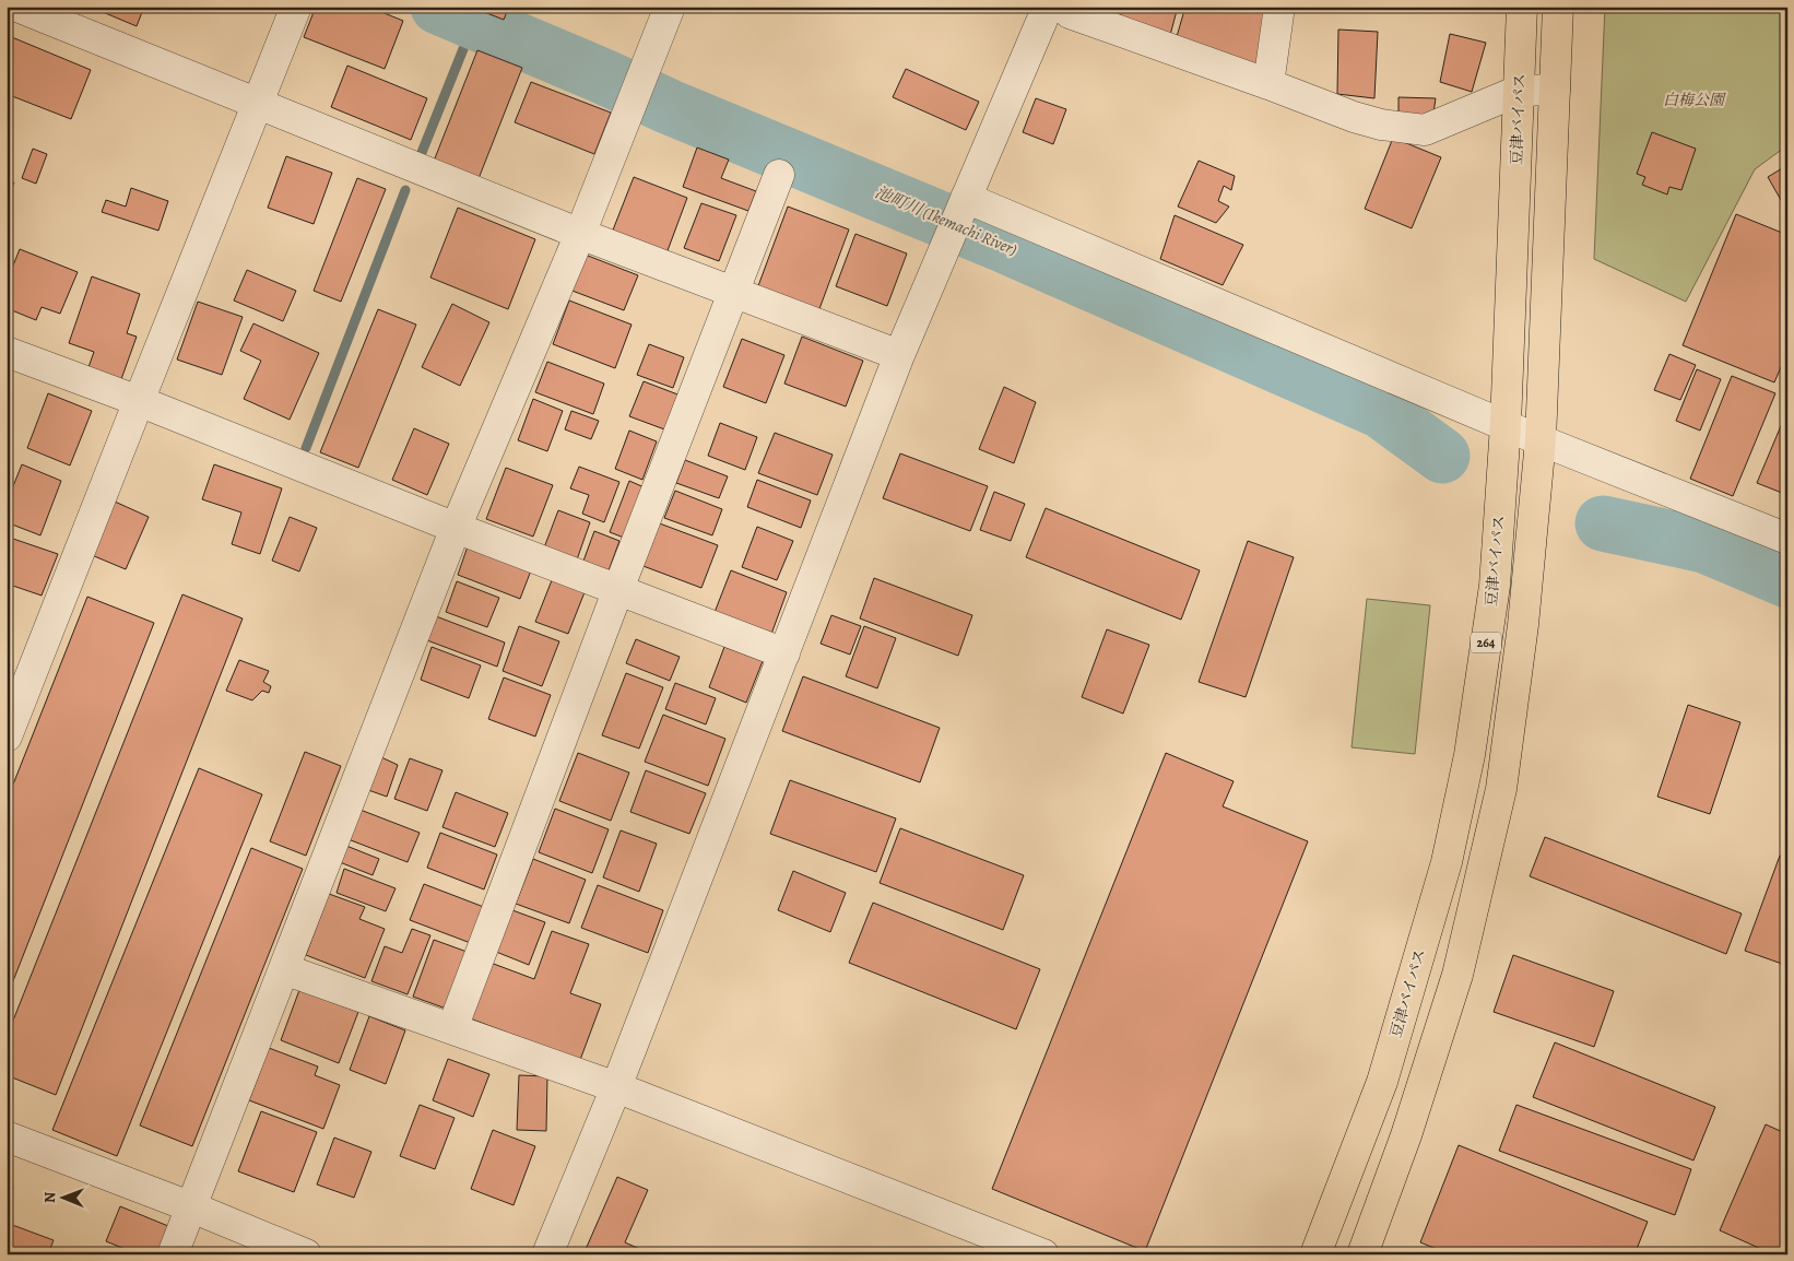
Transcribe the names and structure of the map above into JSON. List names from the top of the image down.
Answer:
{
  "streets": {
    "highway": ["豆津バイパス", "264"]
  },
  "water": ["池町川 (Ikemachi River)"],
  "parks": ["白梅公園"],
  "north": "left"
}
